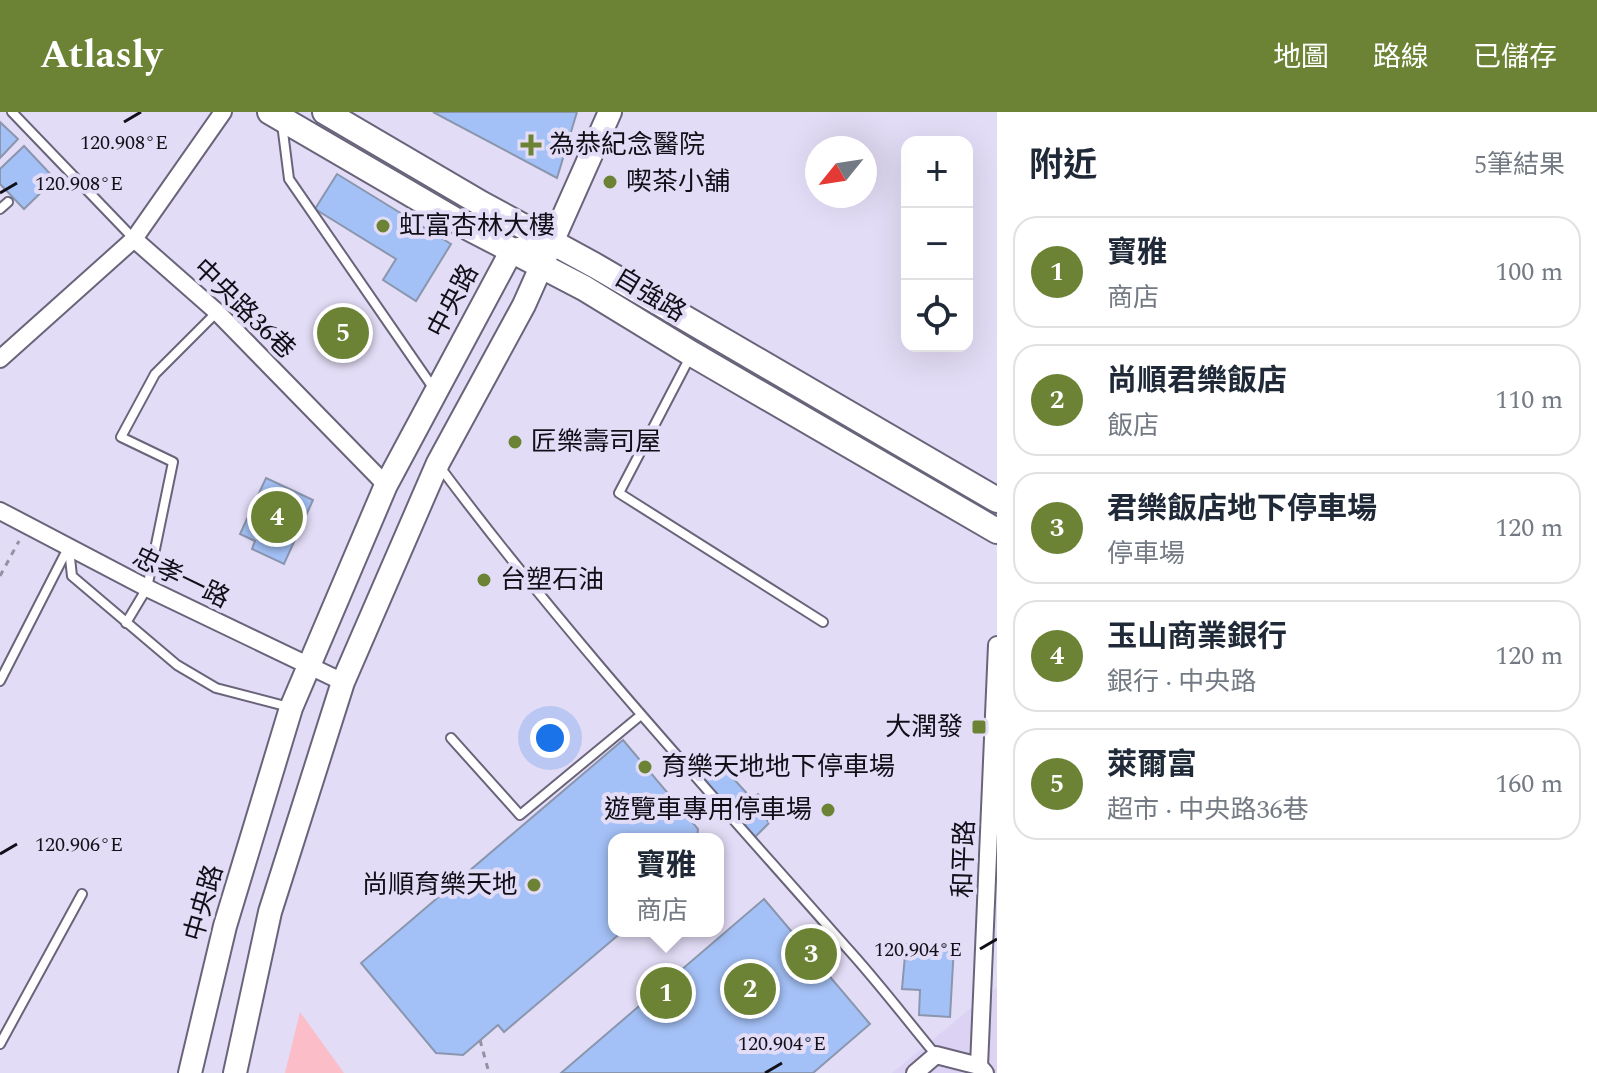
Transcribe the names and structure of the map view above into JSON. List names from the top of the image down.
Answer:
{
  "streets": {
    "main road": ["自強路"],
    "street": [
      "中央路",
      "中央路36巷",
      "忠孝一路",
      "和平路"
    ]
  },
  "crossings": [
    ["自強路", "中央路"],
    ["中央路", "中央路36巷"],
    ["中央路", "忠孝一路"]
  ],
  "places": {
    "health": ["為恭紀念醫院"],
    "other": [
      "喫茶小舖",
      "虹富杏林大樓",
      "匠樂壽司屋",
      "台塑石油",
      "育樂天地地下停車場",
      "遊覽車專用停車場",
      "尚順育樂天地"
    ],
    "transit": ["大潤發"]
  },
  "north": "bottom left",
  "page": {
    "header": "Atlasly",
    "nav": ["地圖", "路線", "已儲存"],
    "heading": ["附近", "5筆結果"],
    "map_buttons": ["+", "−"],
    "list": [
      {
        "mark": "1",
        "name": "寶雅",
        "note": "商店",
        "value": "100 m"
      },
      {
        "mark": "2",
        "name": "尚順君樂飯店",
        "note": "飯店",
        "value": "110 m"
      },
      {
        "mark": "3",
        "name": "君樂飯店地下停車場",
        "note": "停車場",
        "value": "120 m"
      },
      {
        "mark": "4",
        "name": "玉山商業銀行",
        "note": "銀行 · 中央路",
        "value": "120 m"
      },
      {
        "mark": "5",
        "name": "萊爾富",
        "note": "超市 · 中央路36巷",
        "value": "160 m"
      }
    ],
    "pins": [
      "5",
      "4",
      "3",
      "2",
      "1"
    ],
    "popup": ["寶雅", "商店"]
  },
  "coordinates": ["120.908°E", "120.906°E", "120.904°E"]
}
